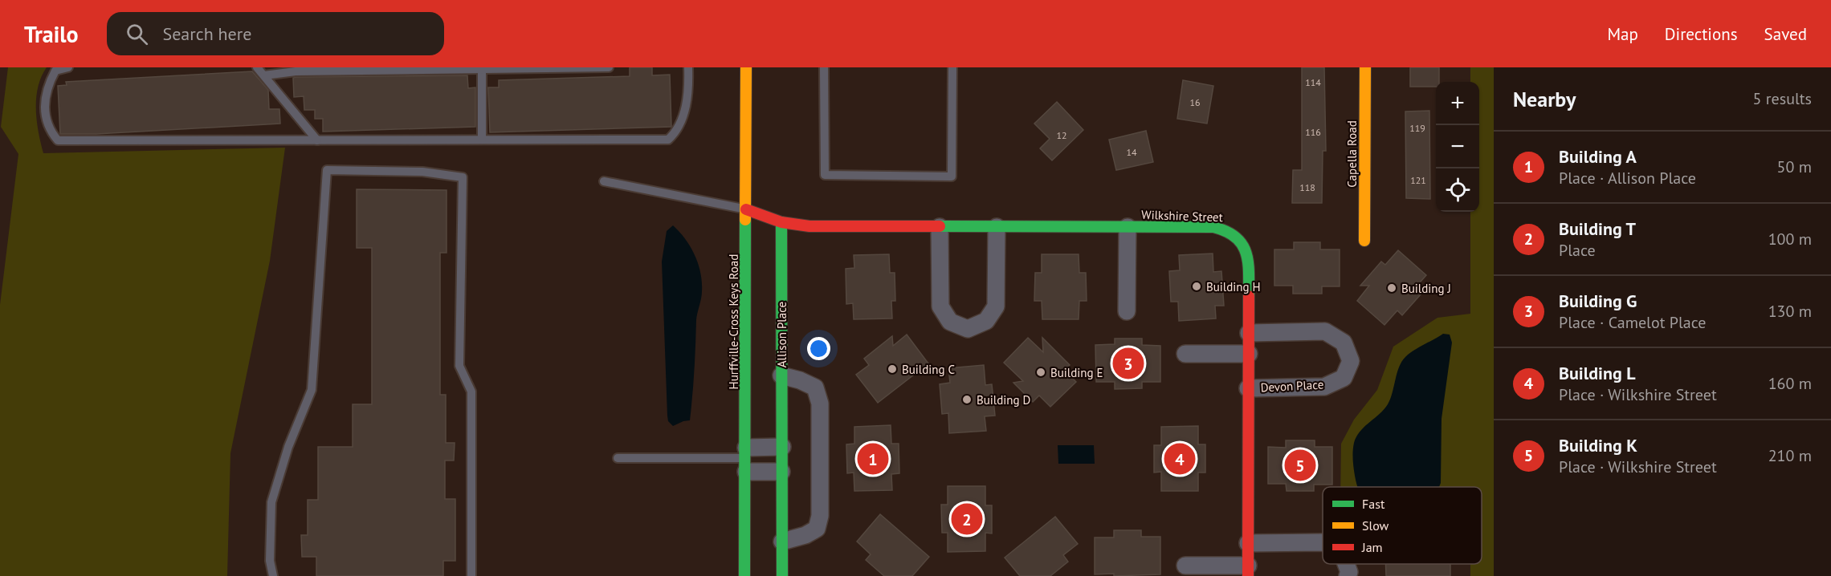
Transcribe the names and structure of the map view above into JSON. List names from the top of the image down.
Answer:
{
  "streets": {
    "street": [
      "Capella Road",
      "Wilkshire Street",
      "Hurffville-Cross Keys Road",
      "Allison Place",
      "Devon Place"
    ]
  },
  "crossings": [
    ["Wilkshire Street", "Hurffville-Cross Keys Road"],
    ["Wilkshire Street", "Allison Place"],
    ["Wilkshire Street", "Devon Place"]
  ],
  "places": [
    "Building H",
    "Building J",
    "Building C",
    "Building E",
    "Building D"
  ],
  "house_numbers": [
    "114",
    "16",
    "119",
    "116",
    "12",
    "14",
    "121",
    "118"
  ],
  "legend": ["Fast", "Slow", "Jam"],
  "page": {
    "header": "Trailo",
    "search": "Search here",
    "nav": ["Map", "Directions", "Saved"],
    "heading": ["Nearby", "5 results"],
    "map_buttons": ["+", "−"],
    "list": [
      {
        "mark": "1",
        "name": "Building A",
        "note": "Place · Allison Place",
        "value": "50 m"
      },
      {
        "mark": "2",
        "name": "Building T",
        "note": "Place",
        "value": "100 m"
      },
      {
        "mark": "3",
        "name": "Building G",
        "note": "Place · Camelot Place",
        "value": "130 m"
      },
      {
        "mark": "4",
        "name": "Building L",
        "note": "Place · Wilkshire Street",
        "value": "160 m"
      },
      {
        "mark": "5",
        "name": "Building K",
        "note": "Place · Wilkshire Street",
        "value": "210 m"
      }
    ],
    "pins": [
      "3",
      "1",
      "4",
      "5",
      "2"
    ]
  }
}
